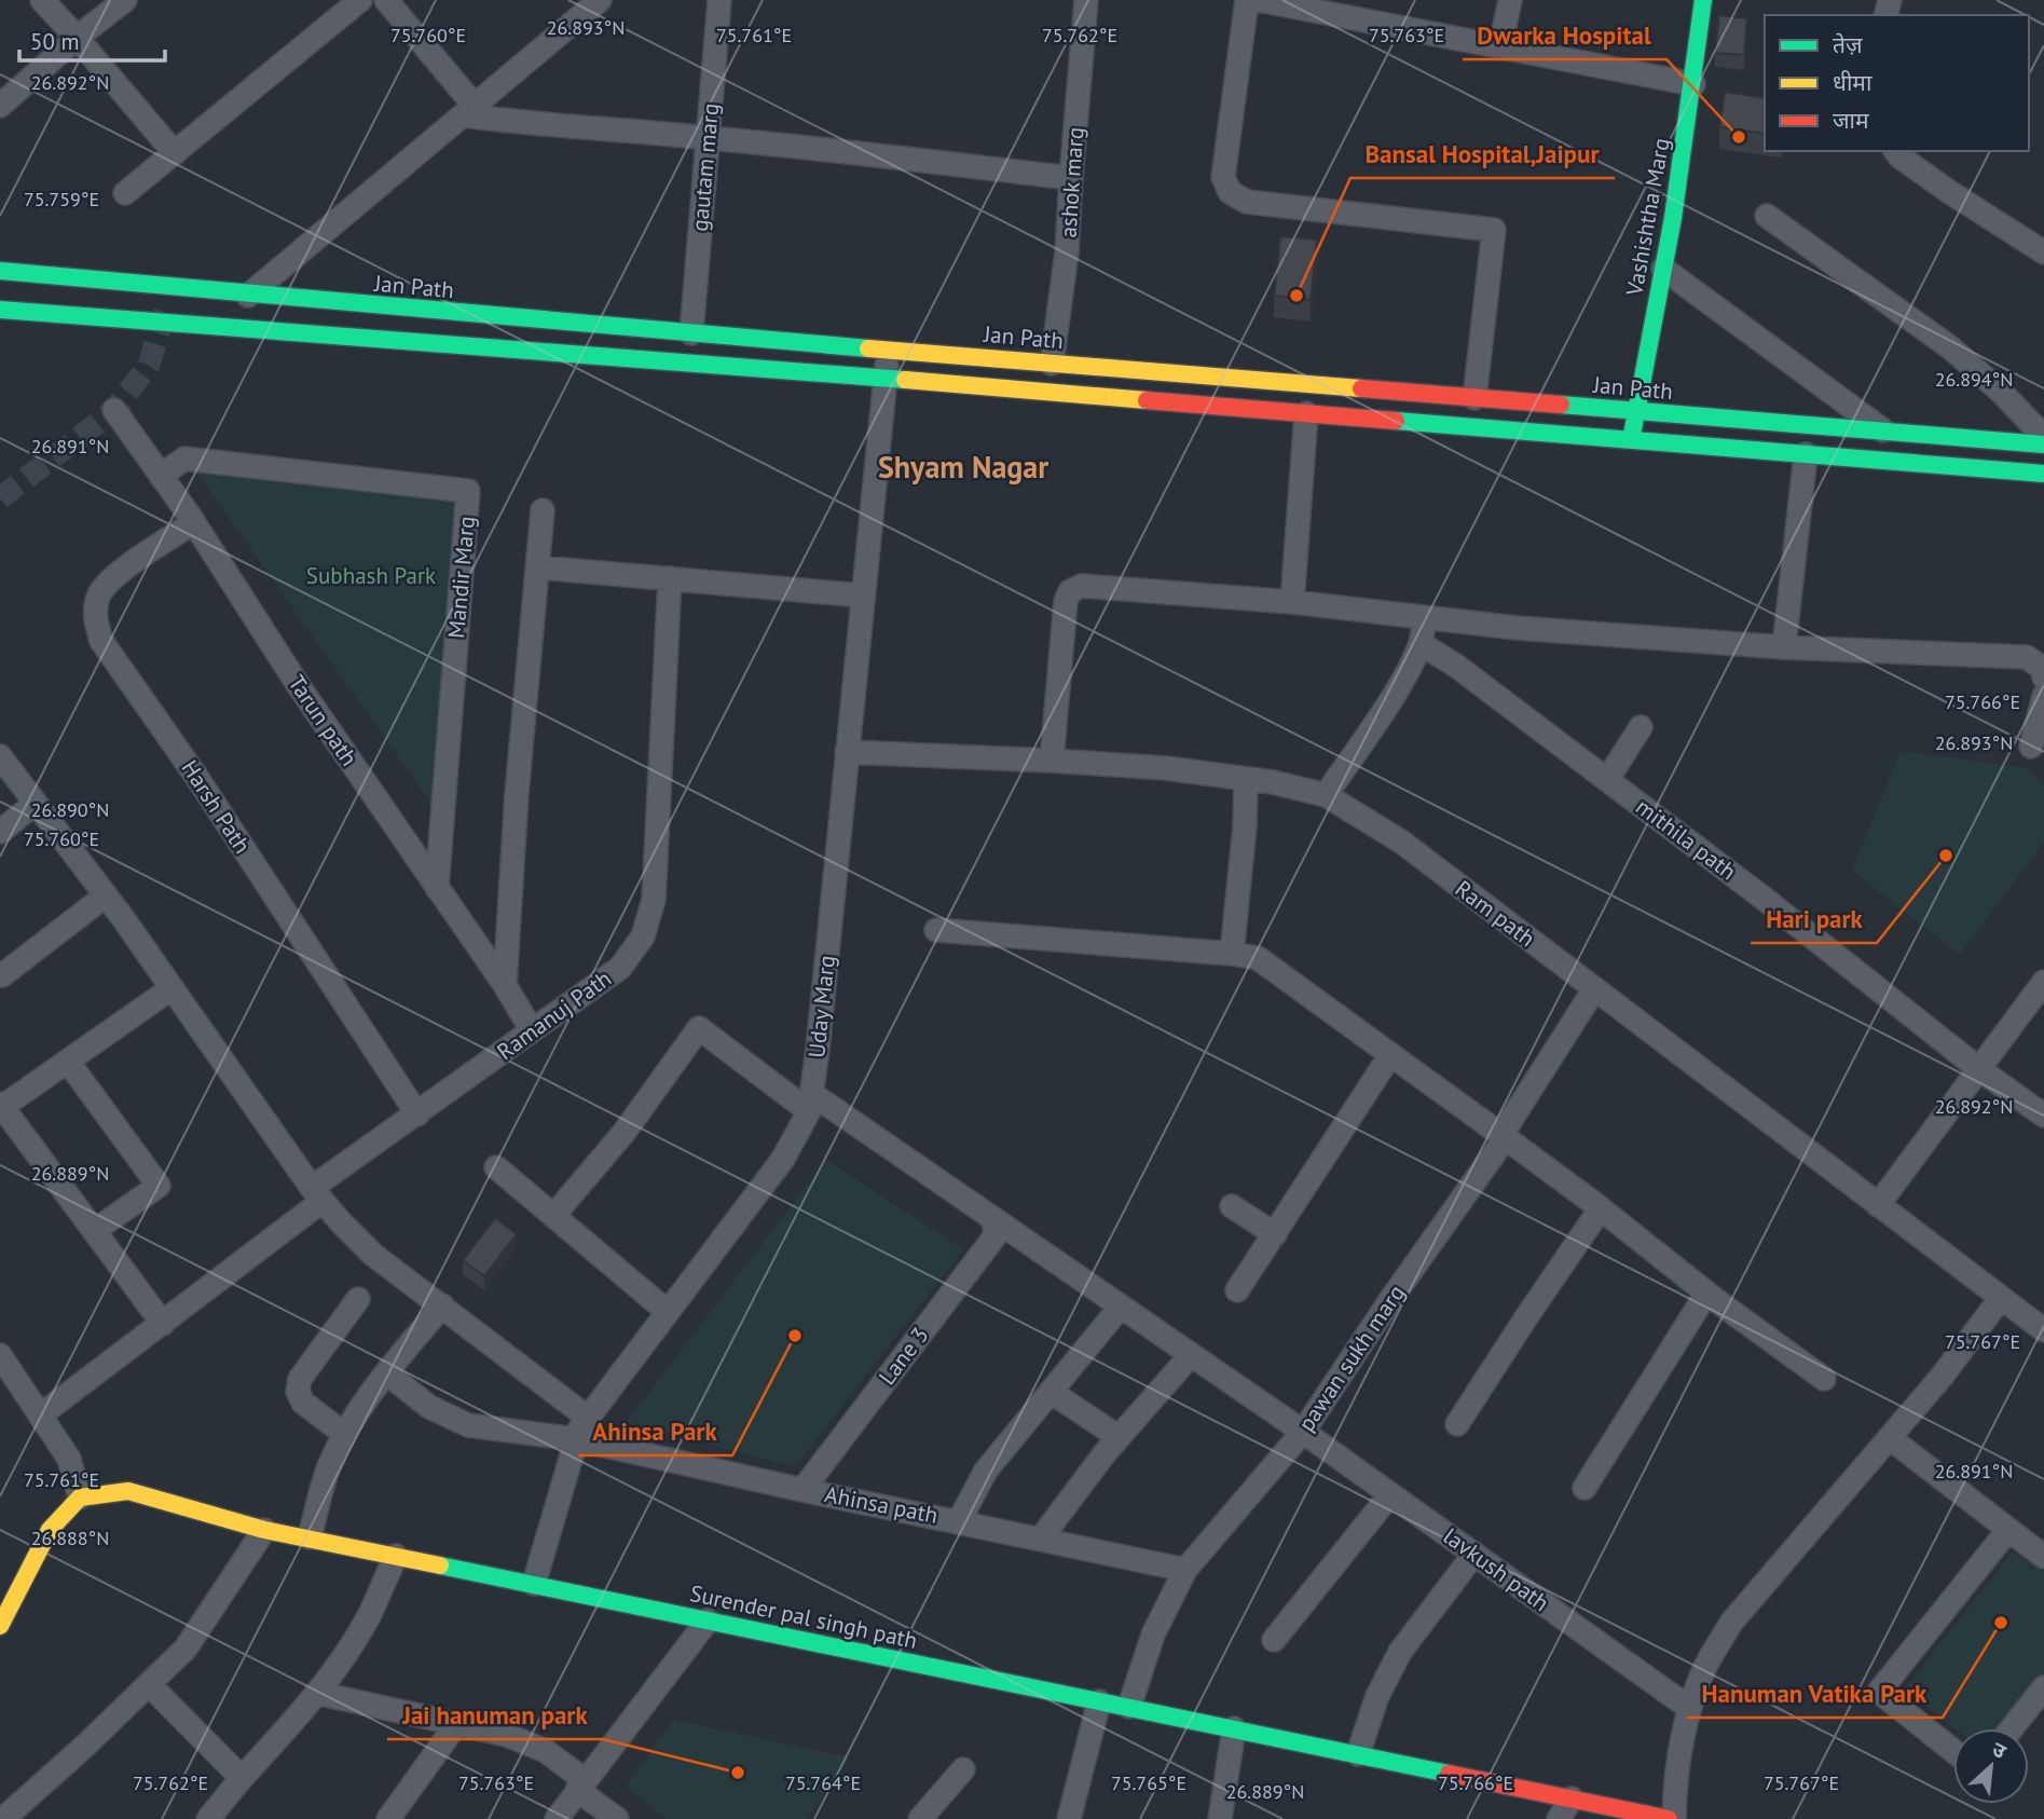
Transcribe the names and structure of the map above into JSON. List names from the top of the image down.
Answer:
{
  "streets": {
    "street": [
      "gautam marg",
      "ashok marg",
      "Vashishtha Marg",
      "Jan Path",
      "Mandir Marg",
      "Tarun path",
      "Harsh Path",
      "mithila path",
      "Ram path",
      "Uday Marg",
      "Ramanuj Path",
      "Lane 3",
      "pawan sukh marg",
      "Ahinsa path",
      "lavkush path",
      "Surender pal singh path"
    ]
  },
  "crossings": [
    ["gautam marg", "Jan Path"],
    ["ashok marg", "Jan Path"],
    ["Vashishtha Marg", "Jan Path"],
    ["Jan Path", "Uday Marg"],
    ["Mandir Marg", "Tarun path"],
    ["Tarun path", "Harsh Path"],
    ["Tarun path", "Ramanuj Path"],
    ["Harsh Path", "Ramanuj Path"],
    ["Ram path", "Uday Marg"],
    ["Ram path", "pawan sukh marg"],
    ["Uday Marg", "Ahinsa path"],
    ["Uday Marg", "lavkush path"],
    ["Uday Marg", "Surender pal singh path"],
    ["Lane 3", "Ahinsa path"],
    ["Lane 3", "lavkush path"],
    ["pawan sukh marg", "Ahinsa path"],
    ["pawan sukh marg", "lavkush path"],
    ["pawan sukh marg", "Surender pal singh path"]
  ],
  "districts": ["Shyam Nagar"],
  "parks": ["Subhash Park"],
  "places": [
    "Dwarka Hospital",
    "Bansal Hospital,Jaipur",
    "Hari park",
    "Ahinsa Park",
    "Hanuman Vatika Park",
    "Jai hanuman park"
  ],
  "legend": ["तेज़", "धीमा", "जाम"],
  "scale_bar": "50 m",
  "north": "top right",
  "coordinates": [
    "26.893°N",
    "75.760°E",
    "75.761°E",
    "75.762°E",
    "75.763°E",
    "26.892°N",
    "75.759°E",
    "26.894°N",
    "26.891°N",
    "75.766°E",
    "26.890°N",
    "26.889°N",
    "75.767°E",
    "26.888°N",
    "75.764°E",
    "75.765°E"
  ]
}
